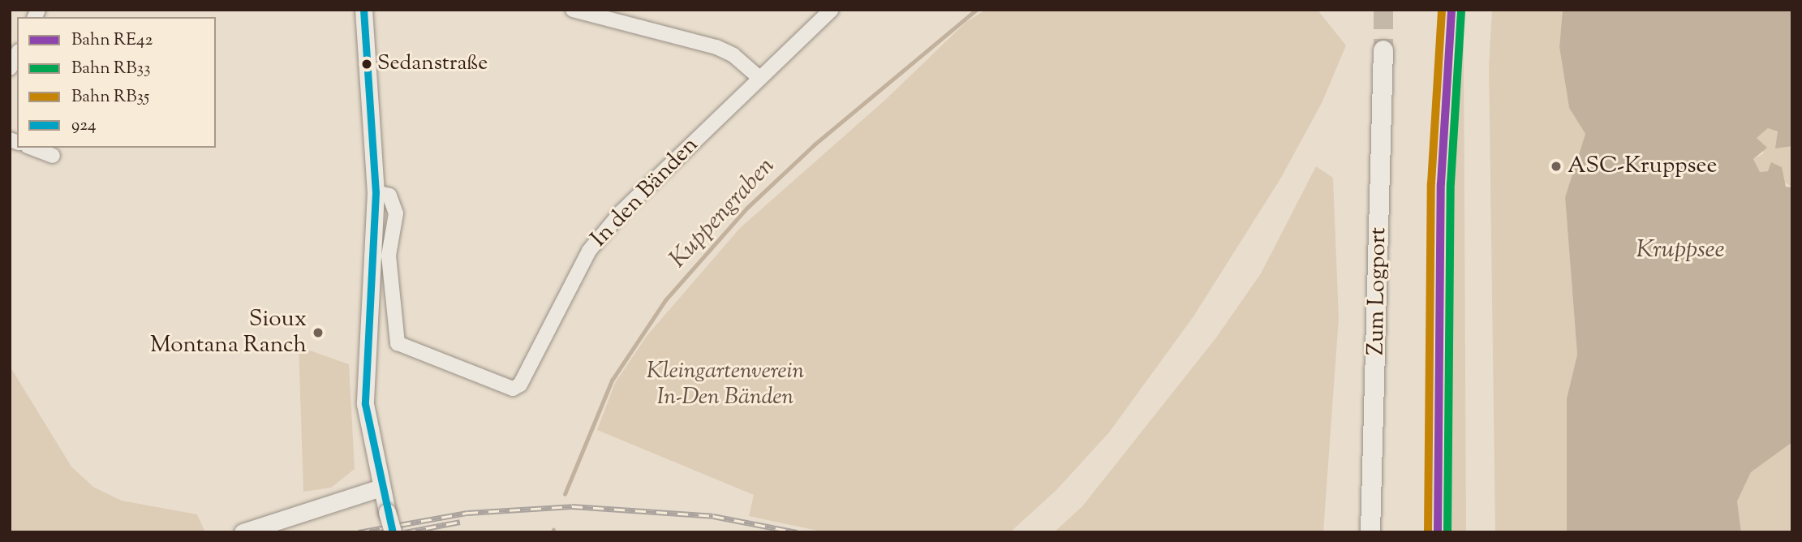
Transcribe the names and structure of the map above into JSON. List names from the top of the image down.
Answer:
{
  "streets": {
    "main road": ["Zum Logport"],
    "street": ["In den Bänden"]
  },
  "water": ["Kuppengraben", "Kruppsee"],
  "parks": ["Kleingartenverein In-Den Bänden"],
  "places": ["Sedanstraße", "ASC-Kruppsee", "Sioux Montana Ranch"],
  "lines": [
    "rail line RE42",
    "rail line RB35",
    "transit line 924",
    "rail line RB33"
  ],
  "legend": [
    "Bahn RE42",
    "Bahn RB33",
    "Bahn RB35",
    "924"
  ]
}
